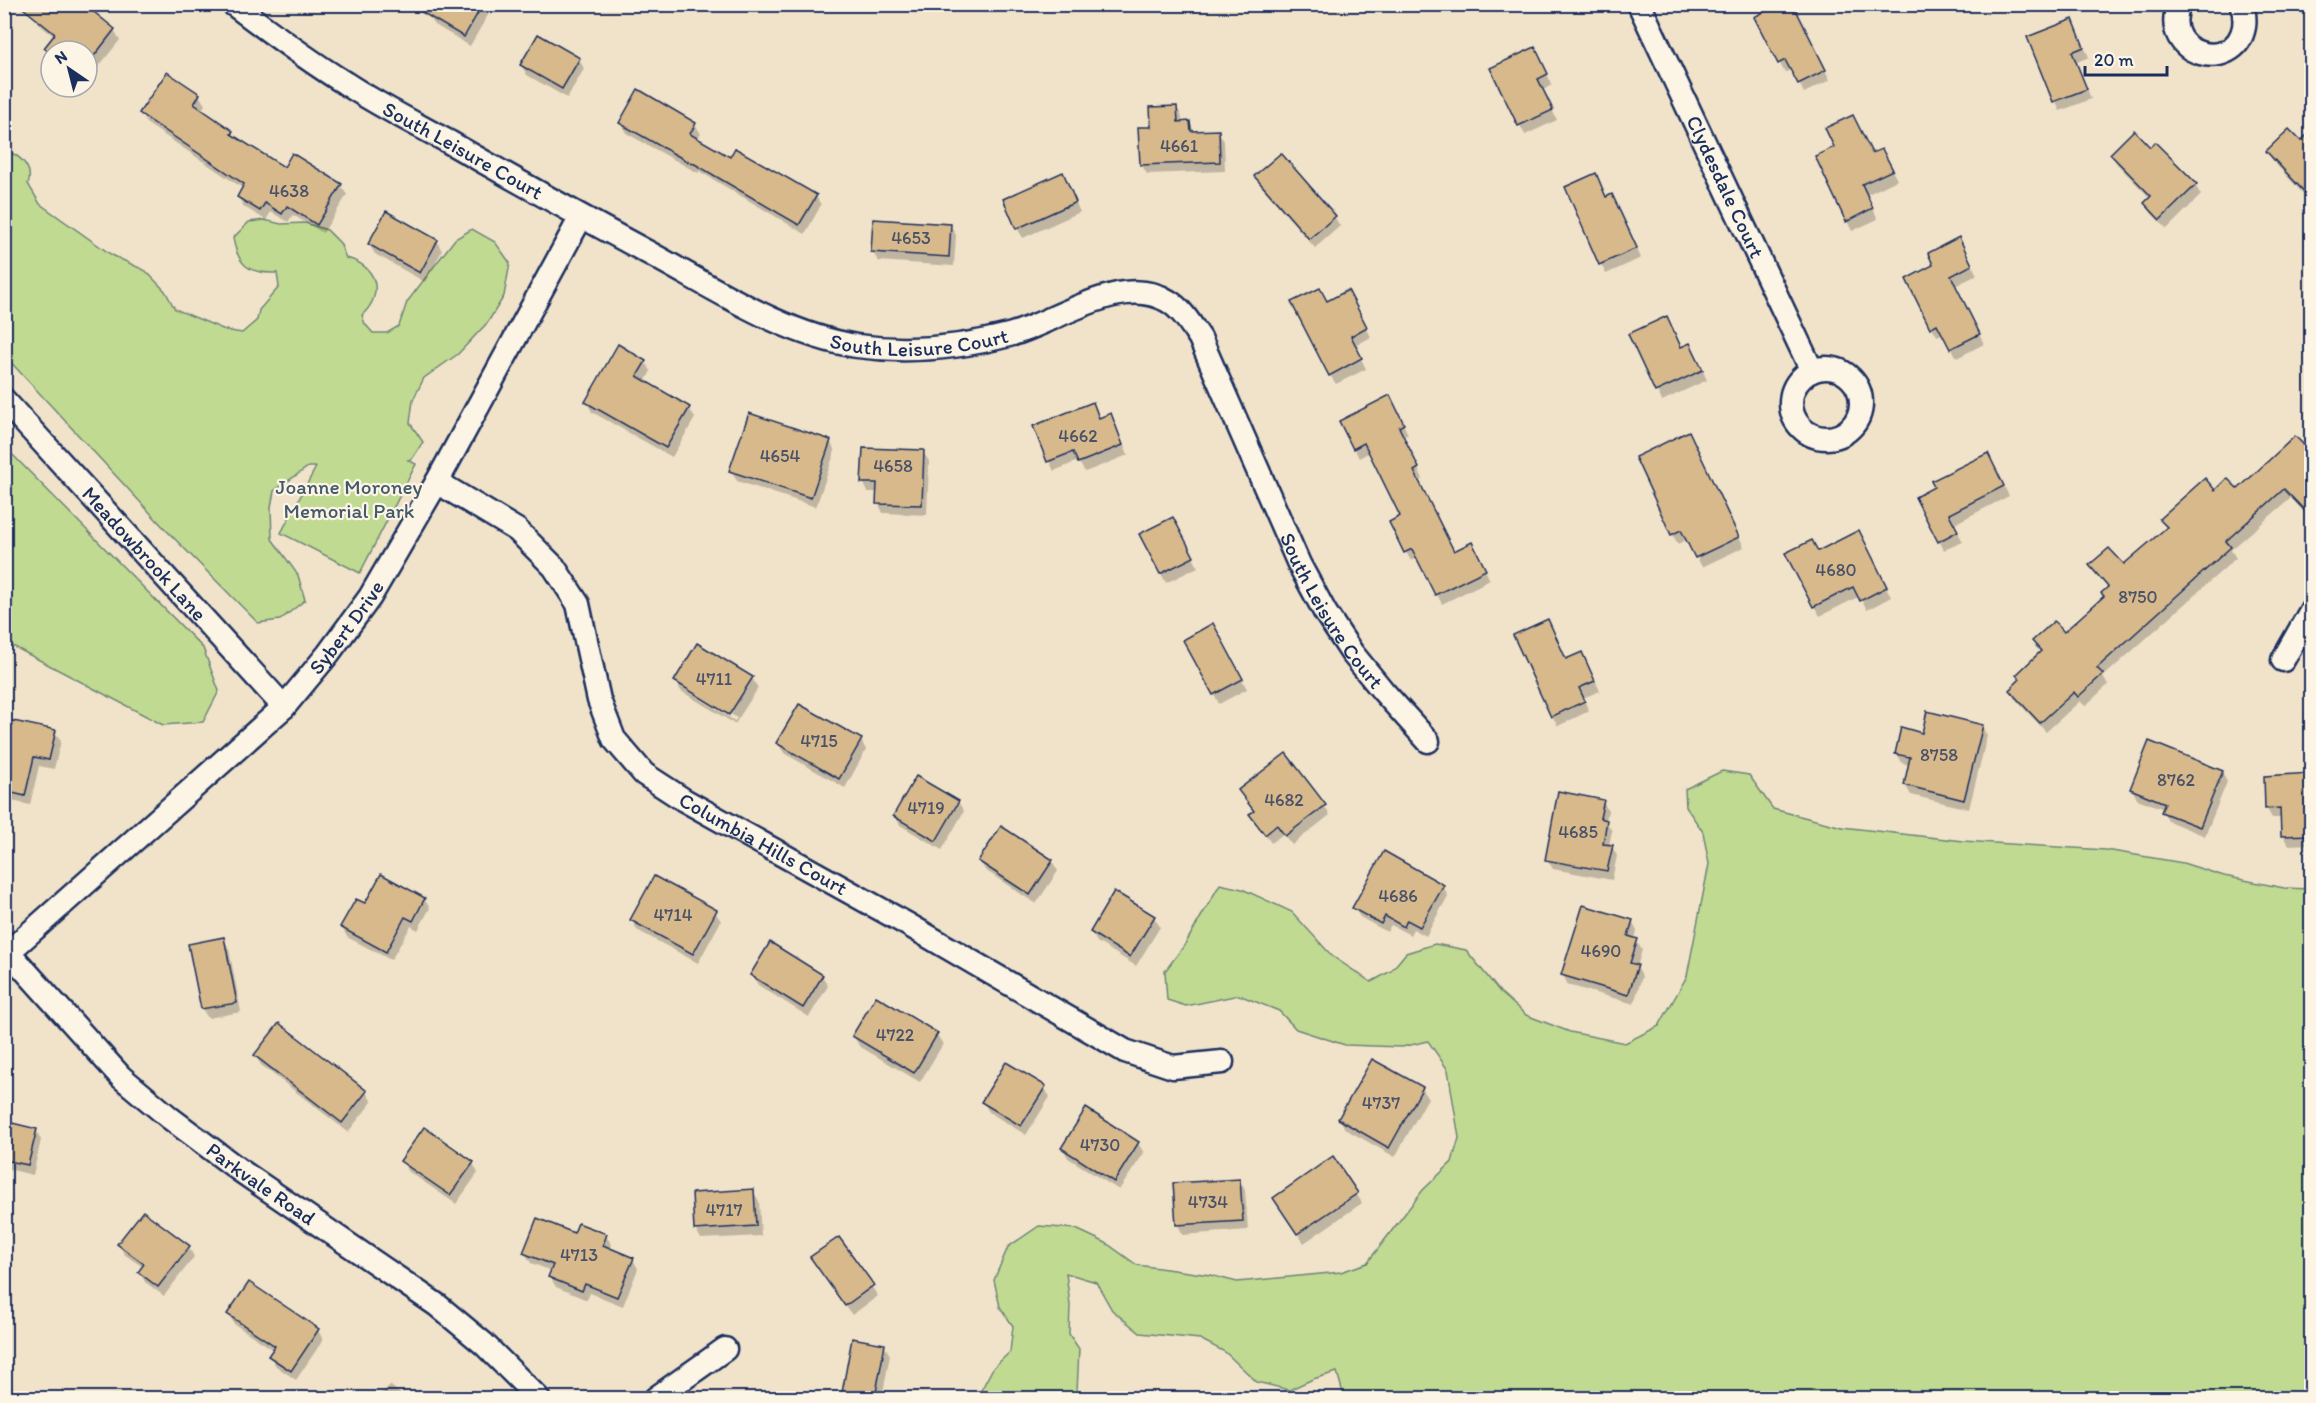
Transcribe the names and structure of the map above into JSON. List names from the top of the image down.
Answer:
{
  "streets": {
    "street": [
      "South Leisure Court",
      "Clydesdale Court",
      "Meadowbrook Lane",
      "Sybert Drive",
      "Columbia Hills Court",
      "Parkvale Road"
    ]
  },
  "crossings": [
    ["South Leisure Court", "Sybert Drive"],
    ["Meadowbrook Lane", "Sybert Drive"],
    ["Sybert Drive", "Columbia Hills Court"],
    ["Sybert Drive", "Parkvale Road"]
  ],
  "parks": ["Joanne Moroney Memorial Park"],
  "house_numbers": [
    "4661",
    "4638",
    "4653",
    "4662",
    "4654",
    "4658",
    "4680",
    "8750",
    "4711",
    "4715",
    "8758",
    "8762",
    "4682",
    "4719",
    "4685",
    "4686",
    "4714",
    "4690",
    "4722",
    "4737",
    "4730",
    "4734",
    "4717",
    "4713"
  ],
  "scale_bar": "20 m",
  "north": "top left"
}
